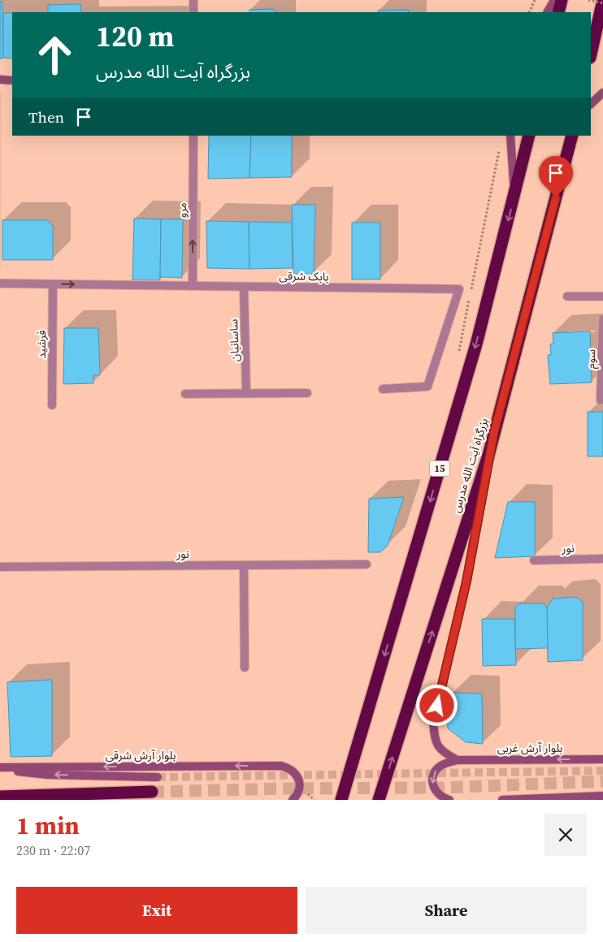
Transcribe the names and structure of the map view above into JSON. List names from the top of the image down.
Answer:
{
  "streets": {
    "highway": ["بزرگراه آیت الله مدرس", "15"],
    "main road": ["بلوار آرش غربی", "بلوار آرش شرقی"],
    "street": [
      "مرو",
      "بابک شرقی",
      "ساسانیان",
      "فرشید",
      "سوم",
      "نور"
    ]
  },
  "crossings": [
    ["مرو", "بابک شرقی"],
    ["بابک شرقی", "ساسانیان"],
    ["بابک شرقی", "فرشید"]
  ],
  "one_way": ["مرو", "بلوار آرش شرقی"],
  "page": {
    "turn": ["120 m", "بزرگراه آیت الله مدرس"],
    "then": "Then",
    "heading": ["1 min", "230 m · 22:07"],
    "buttons": ["Exit", "Share"]
  }
}
